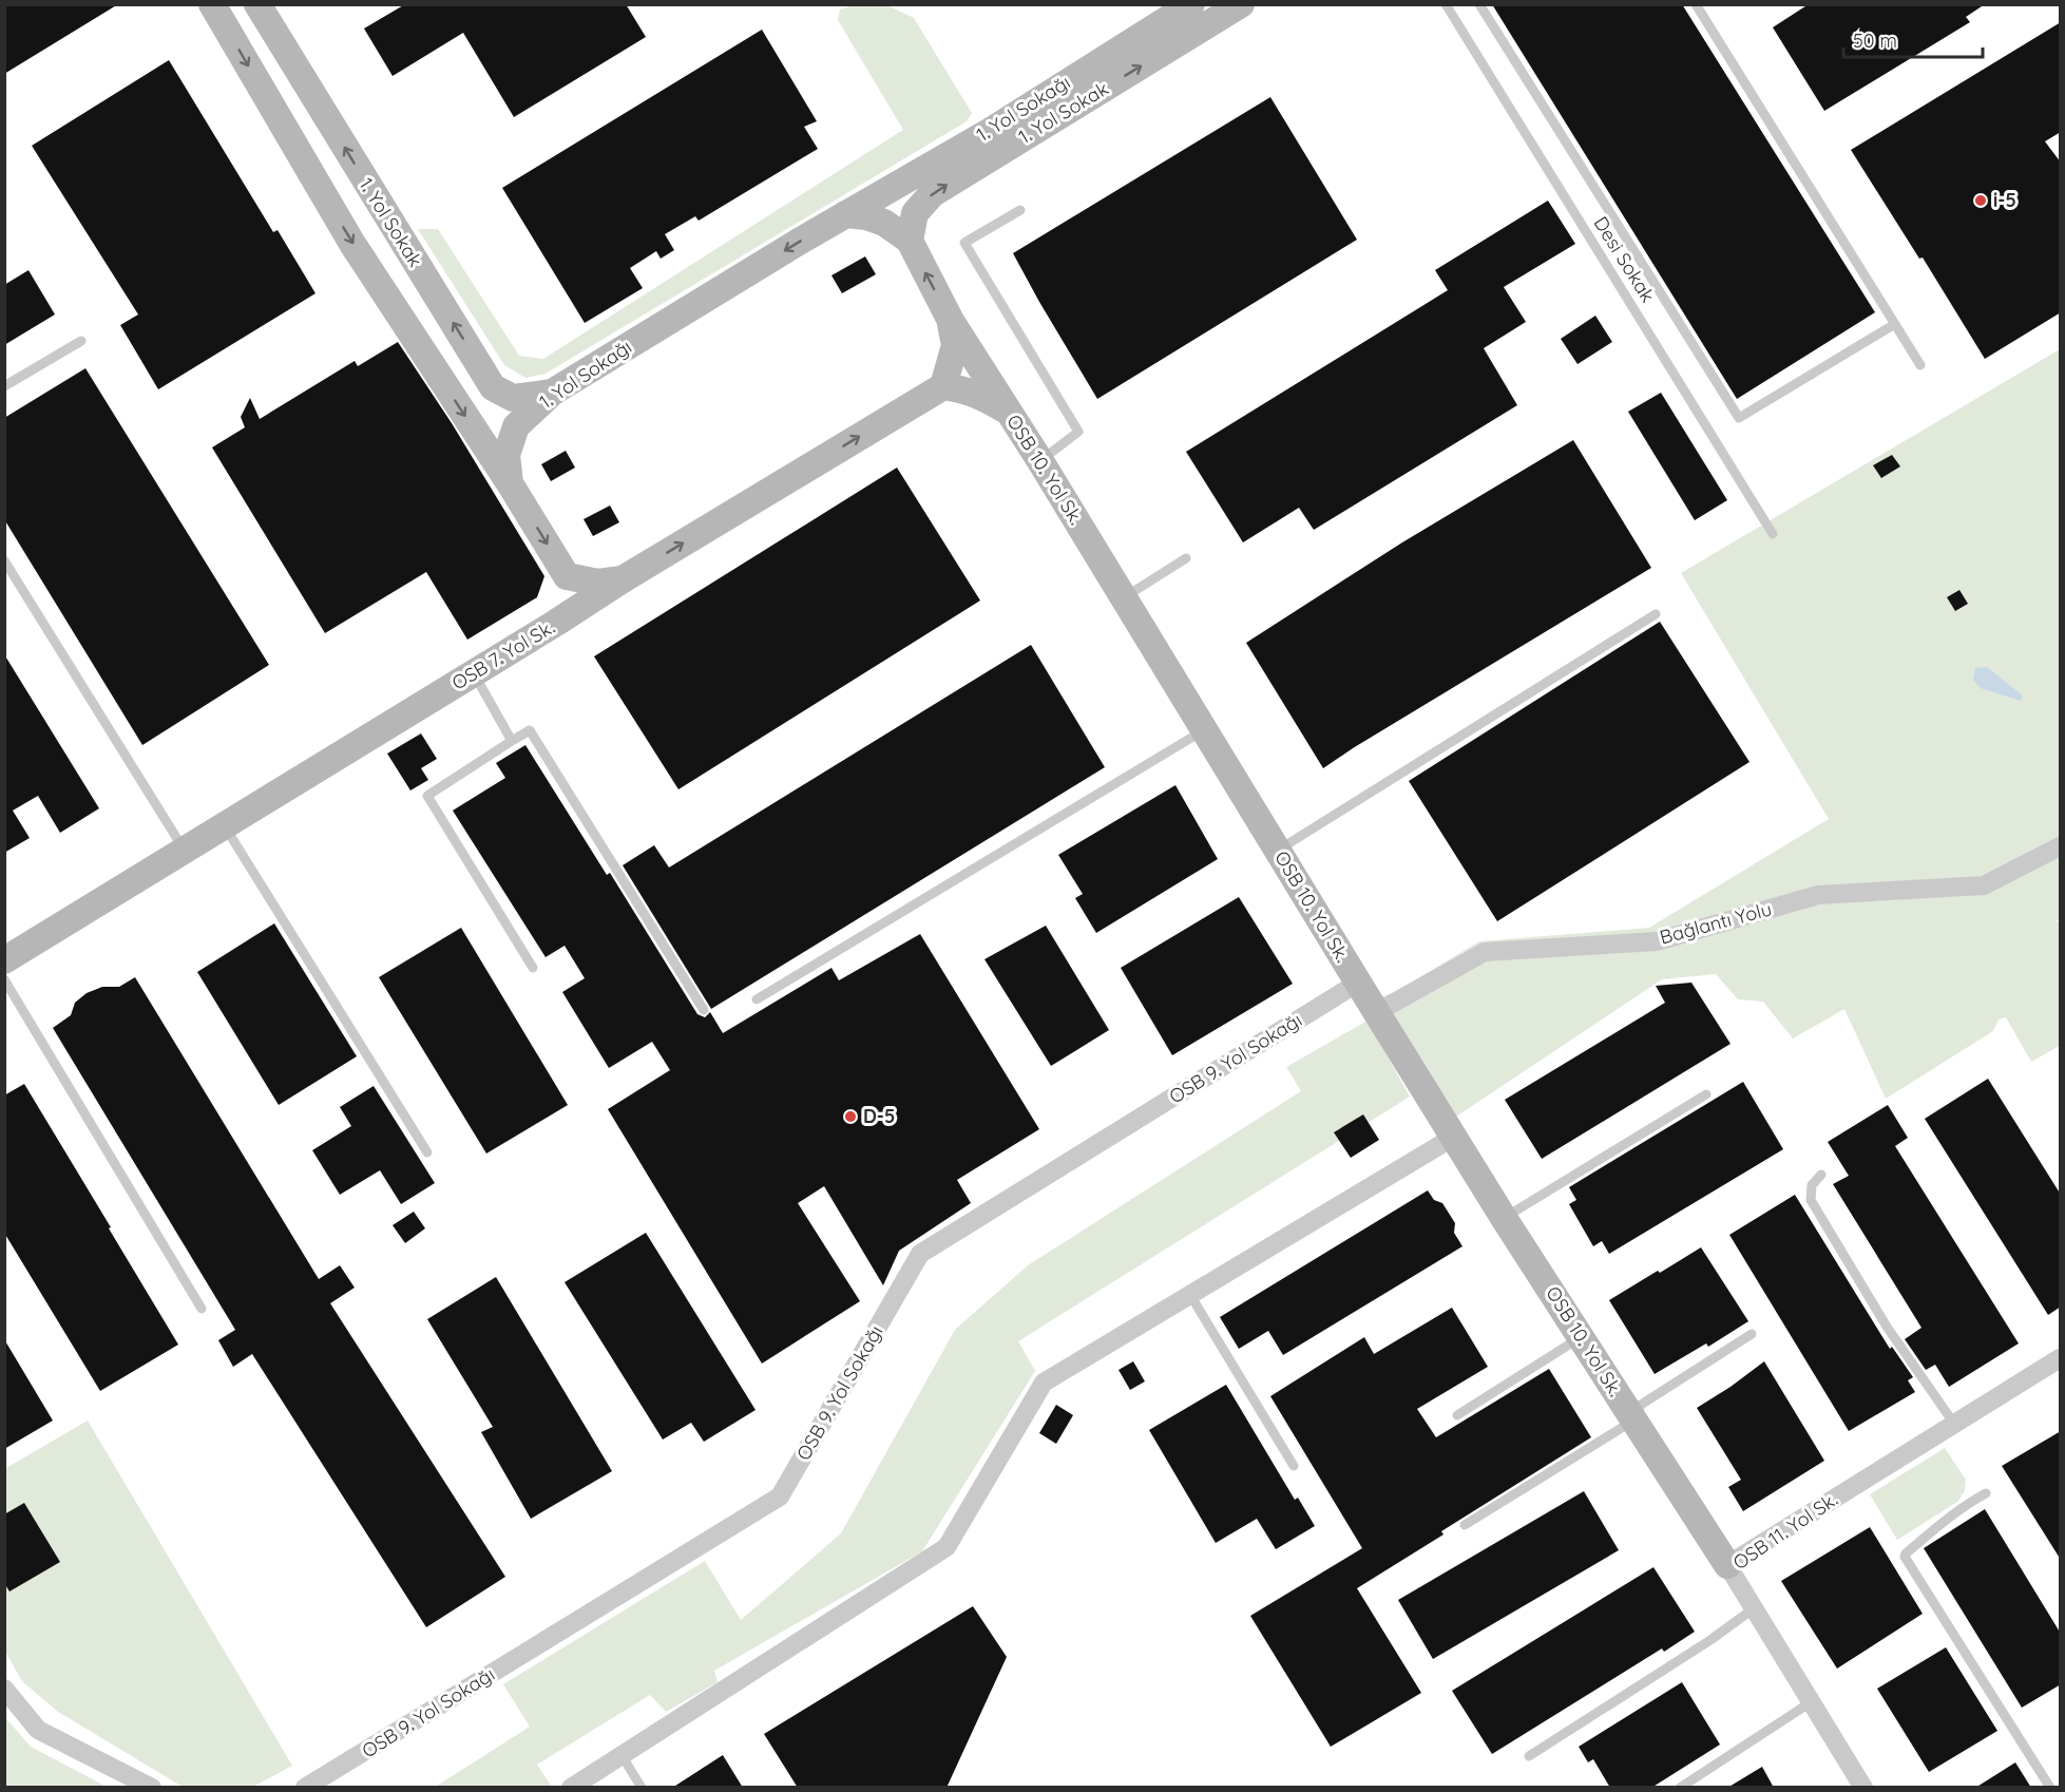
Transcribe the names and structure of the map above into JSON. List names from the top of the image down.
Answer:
{
  "streets": {
    "street": [
      "1. Yol Sokağı",
      "1. Yol Sokak",
      "OSB 10. Yol Sk.",
      "OSB 7. Yol Sk.",
      "Bağlantı Yolu",
      "OSB 9. Yol Sokağı",
      "OSB 11. Yol Sk."
    ],
    "lane": ["Desi Sokak"]
  },
  "crossings": [
    ["1. Yol Sokağı", "1. Yol Sokak"],
    ["1. Yol Sokak", "OSB 10. Yol Sk."],
    ["OSB 10. Yol Sk.", "Bağlantı Yolu"],
    ["OSB 10. Yol Sk.", "OSB 9. Yol Sokağı"],
    ["OSB 10. Yol Sk.", "OSB 11. Yol Sk."]
  ],
  "one_way": ["1. Yol Sokağı"],
  "places": ["i-5", "D-5"],
  "scale_bar": "50 m"
}
